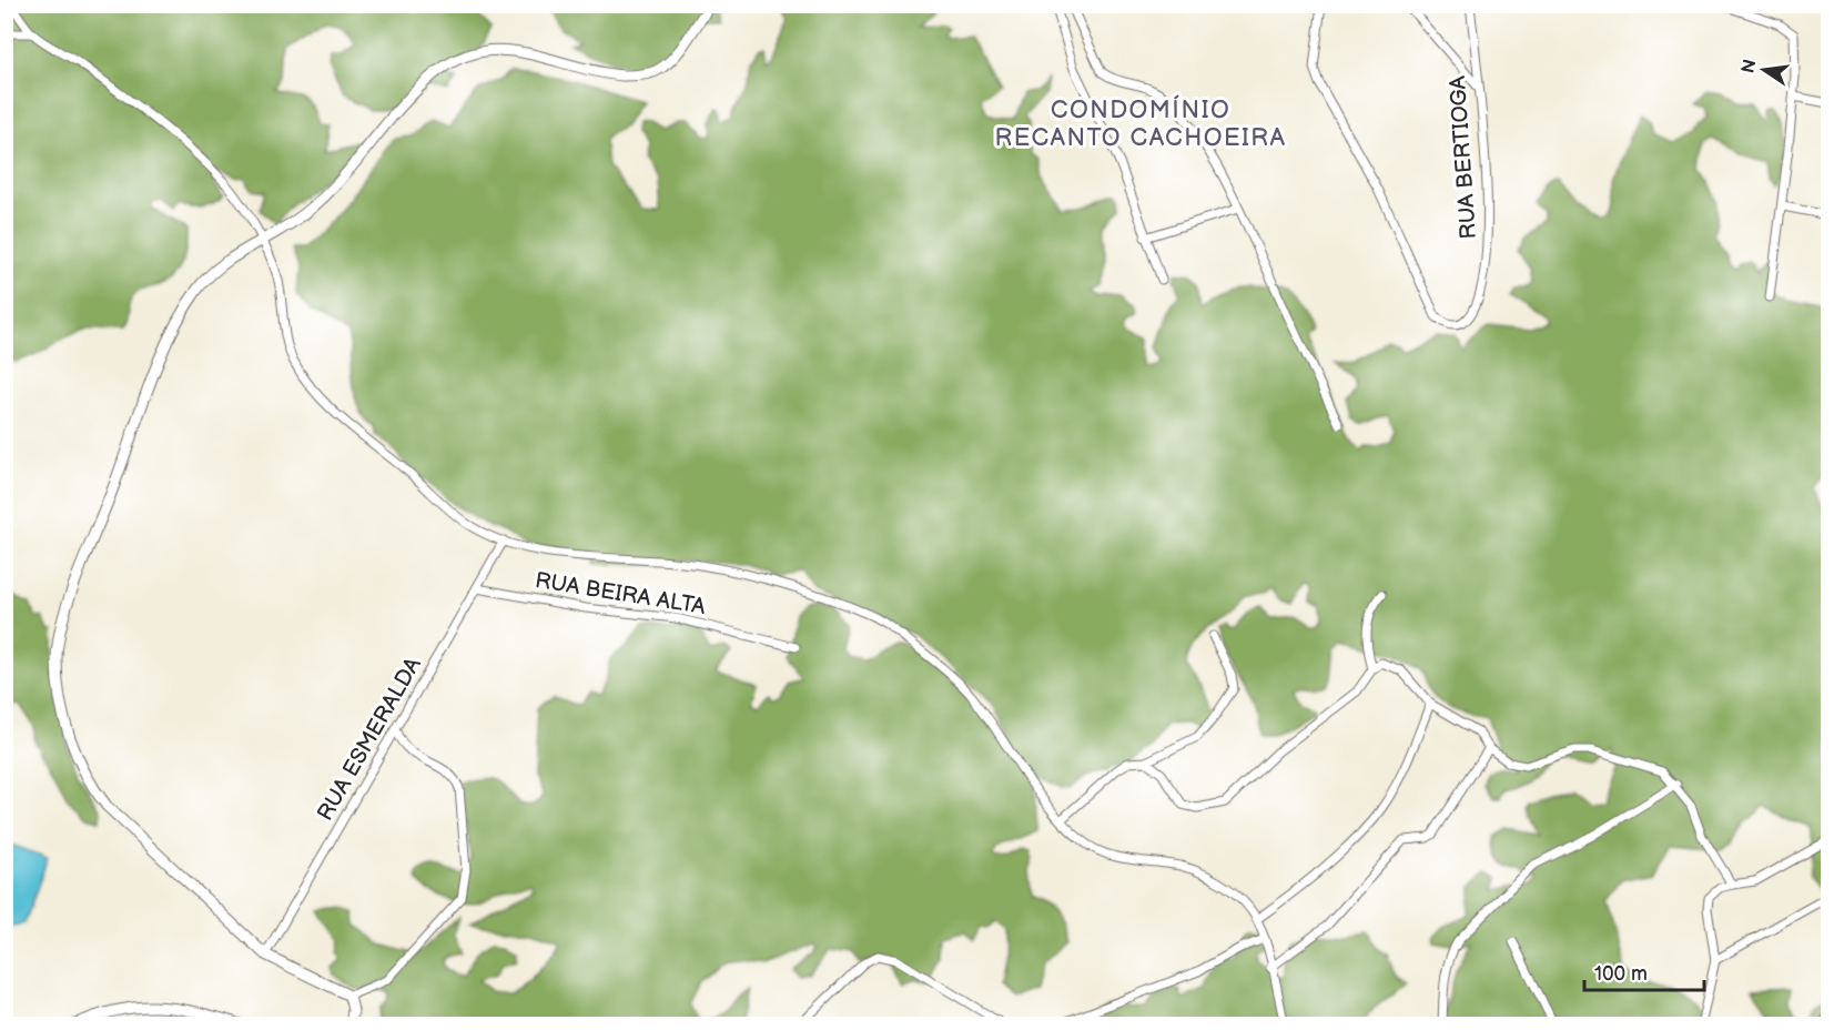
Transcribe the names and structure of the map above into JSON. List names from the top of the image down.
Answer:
{
  "streets": {
    "street": ["RUA BERTIOGA", "RUA BEIRA ALTA", "RUA ESMERALDA"]
  },
  "crossings": [
    ["RUA BEIRA ALTA", "RUA ESMERALDA"]
  ],
  "districts": ["CONDOMÍNIO RECANTO CACHOEIRA"],
  "scale_bar": "100 m",
  "north": "left"
}
